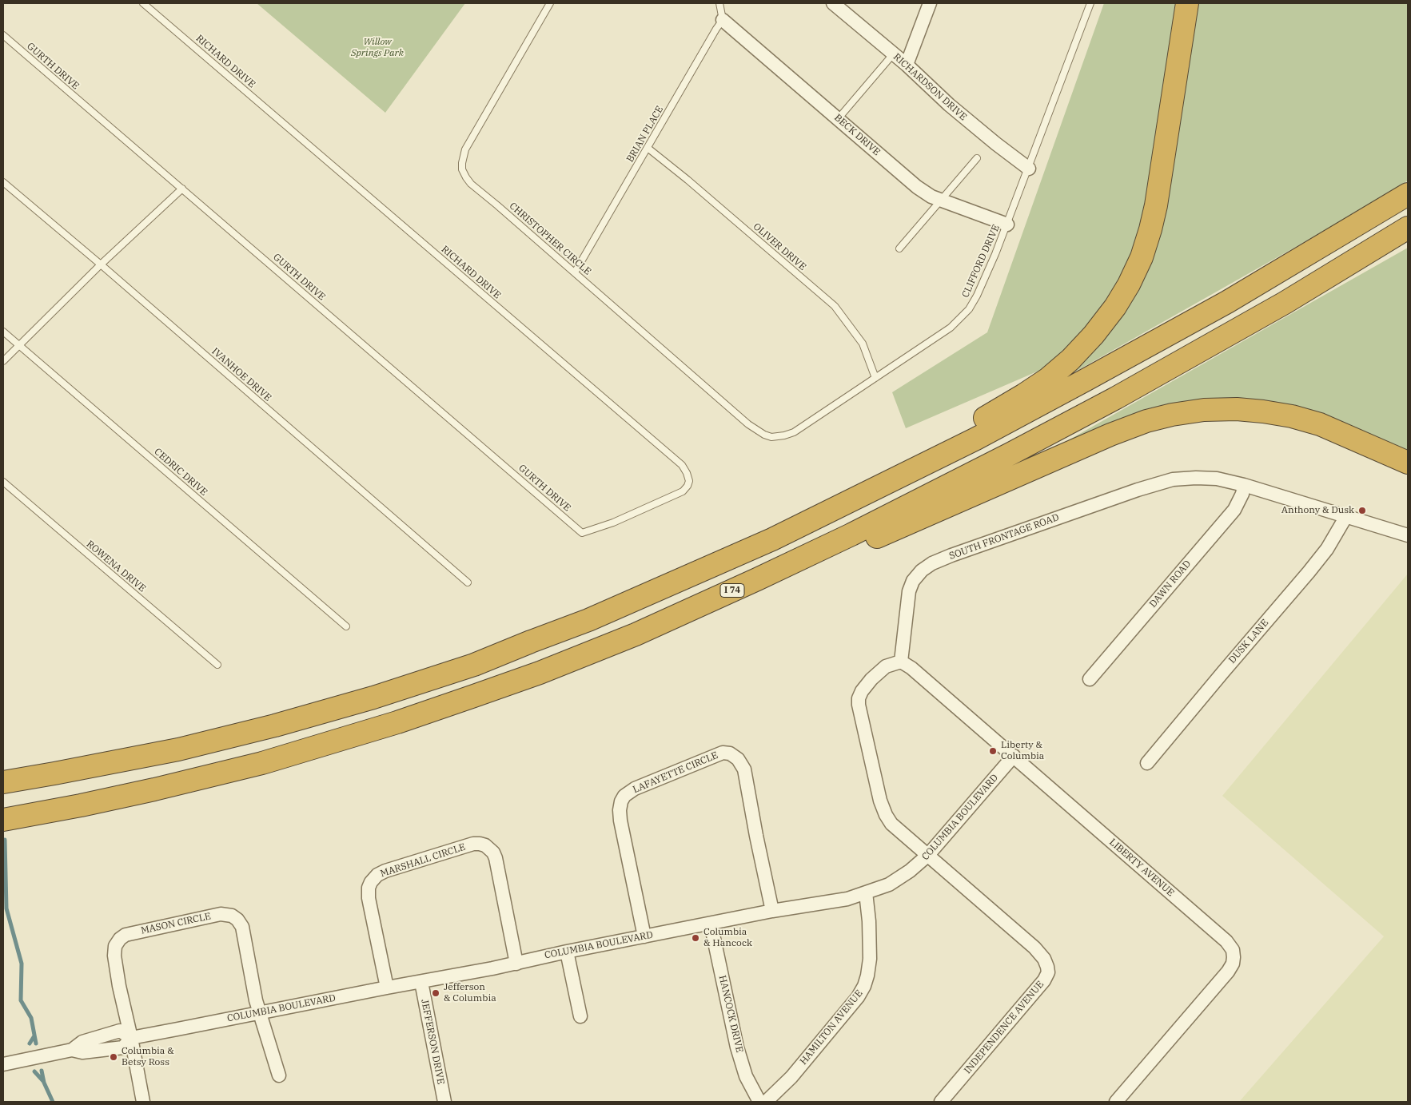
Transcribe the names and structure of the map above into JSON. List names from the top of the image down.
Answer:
{
  "streets": {
    "highway": ["I 74"],
    "street": [
      "RICHARDSON DRIVE",
      "BECK DRIVE",
      "SOUTH FRONTAGE ROAD",
      "DAWN ROAD",
      "DUSK LANE",
      "LAFAYETTE CIRCLE",
      "COLUMBIA BOULEVARD",
      "MARSHALL CIRCLE",
      "LIBERTY AVENUE",
      "MASON CIRCLE",
      "HANCOCK DRIVE",
      "HAMILTON AVENUE",
      "INDEPENDENCE AVENUE",
      "JEFFERSON DRIVE"
    ],
    "lane": [
      "RICHARD DRIVE",
      "GURTH DRIVE",
      "BRIAN PLACE",
      "CHRISTOPHER CIRCLE",
      "OLIVER DRIVE",
      "CLIFFORD DRIVE",
      "IVANHOE DRIVE",
      "CEDRIC DRIVE",
      "ROWENA DRIVE"
    ]
  },
  "crossings": [
    ["RICHARD DRIVE", "GURTH DRIVE"],
    ["RICHARDSON DRIVE", "CLIFFORD DRIVE"],
    ["BRIAN PLACE", "BECK DRIVE"],
    ["BRIAN PLACE", "CHRISTOPHER CIRCLE"],
    ["BRIAN PLACE", "OLIVER DRIVE"],
    ["BECK DRIVE", "CLIFFORD DRIVE"],
    ["CHRISTOPHER CIRCLE", "CLIFFORD DRIVE"],
    ["OLIVER DRIVE", "CLIFFORD DRIVE"],
    ["SOUTH FRONTAGE ROAD", "DAWN ROAD"],
    ["SOUTH FRONTAGE ROAD", "DUSK LANE"],
    ["SOUTH FRONTAGE ROAD", "LIBERTY AVENUE"],
    ["LAFAYETTE CIRCLE", "COLUMBIA BOULEVARD"],
    ["COLUMBIA BOULEVARD", "MARSHALL CIRCLE"],
    ["COLUMBIA BOULEVARD", "LIBERTY AVENUE"],
    ["COLUMBIA BOULEVARD", "MASON CIRCLE"],
    ["COLUMBIA BOULEVARD", "HANCOCK DRIVE"],
    ["COLUMBIA BOULEVARD", "HAMILTON AVENUE"],
    ["COLUMBIA BOULEVARD", "INDEPENDENCE AVENUE"],
    ["COLUMBIA BOULEVARD", "JEFFERSON DRIVE"]
  ],
  "parks": ["Willow Springs Park"],
  "places": [
    "Anthony & Dusk",
    "Liberty & Columbia",
    "Columbia & Hancock",
    "Jefferson & Columbia",
    "Columbia & Betsy Ross"
  ]
}
